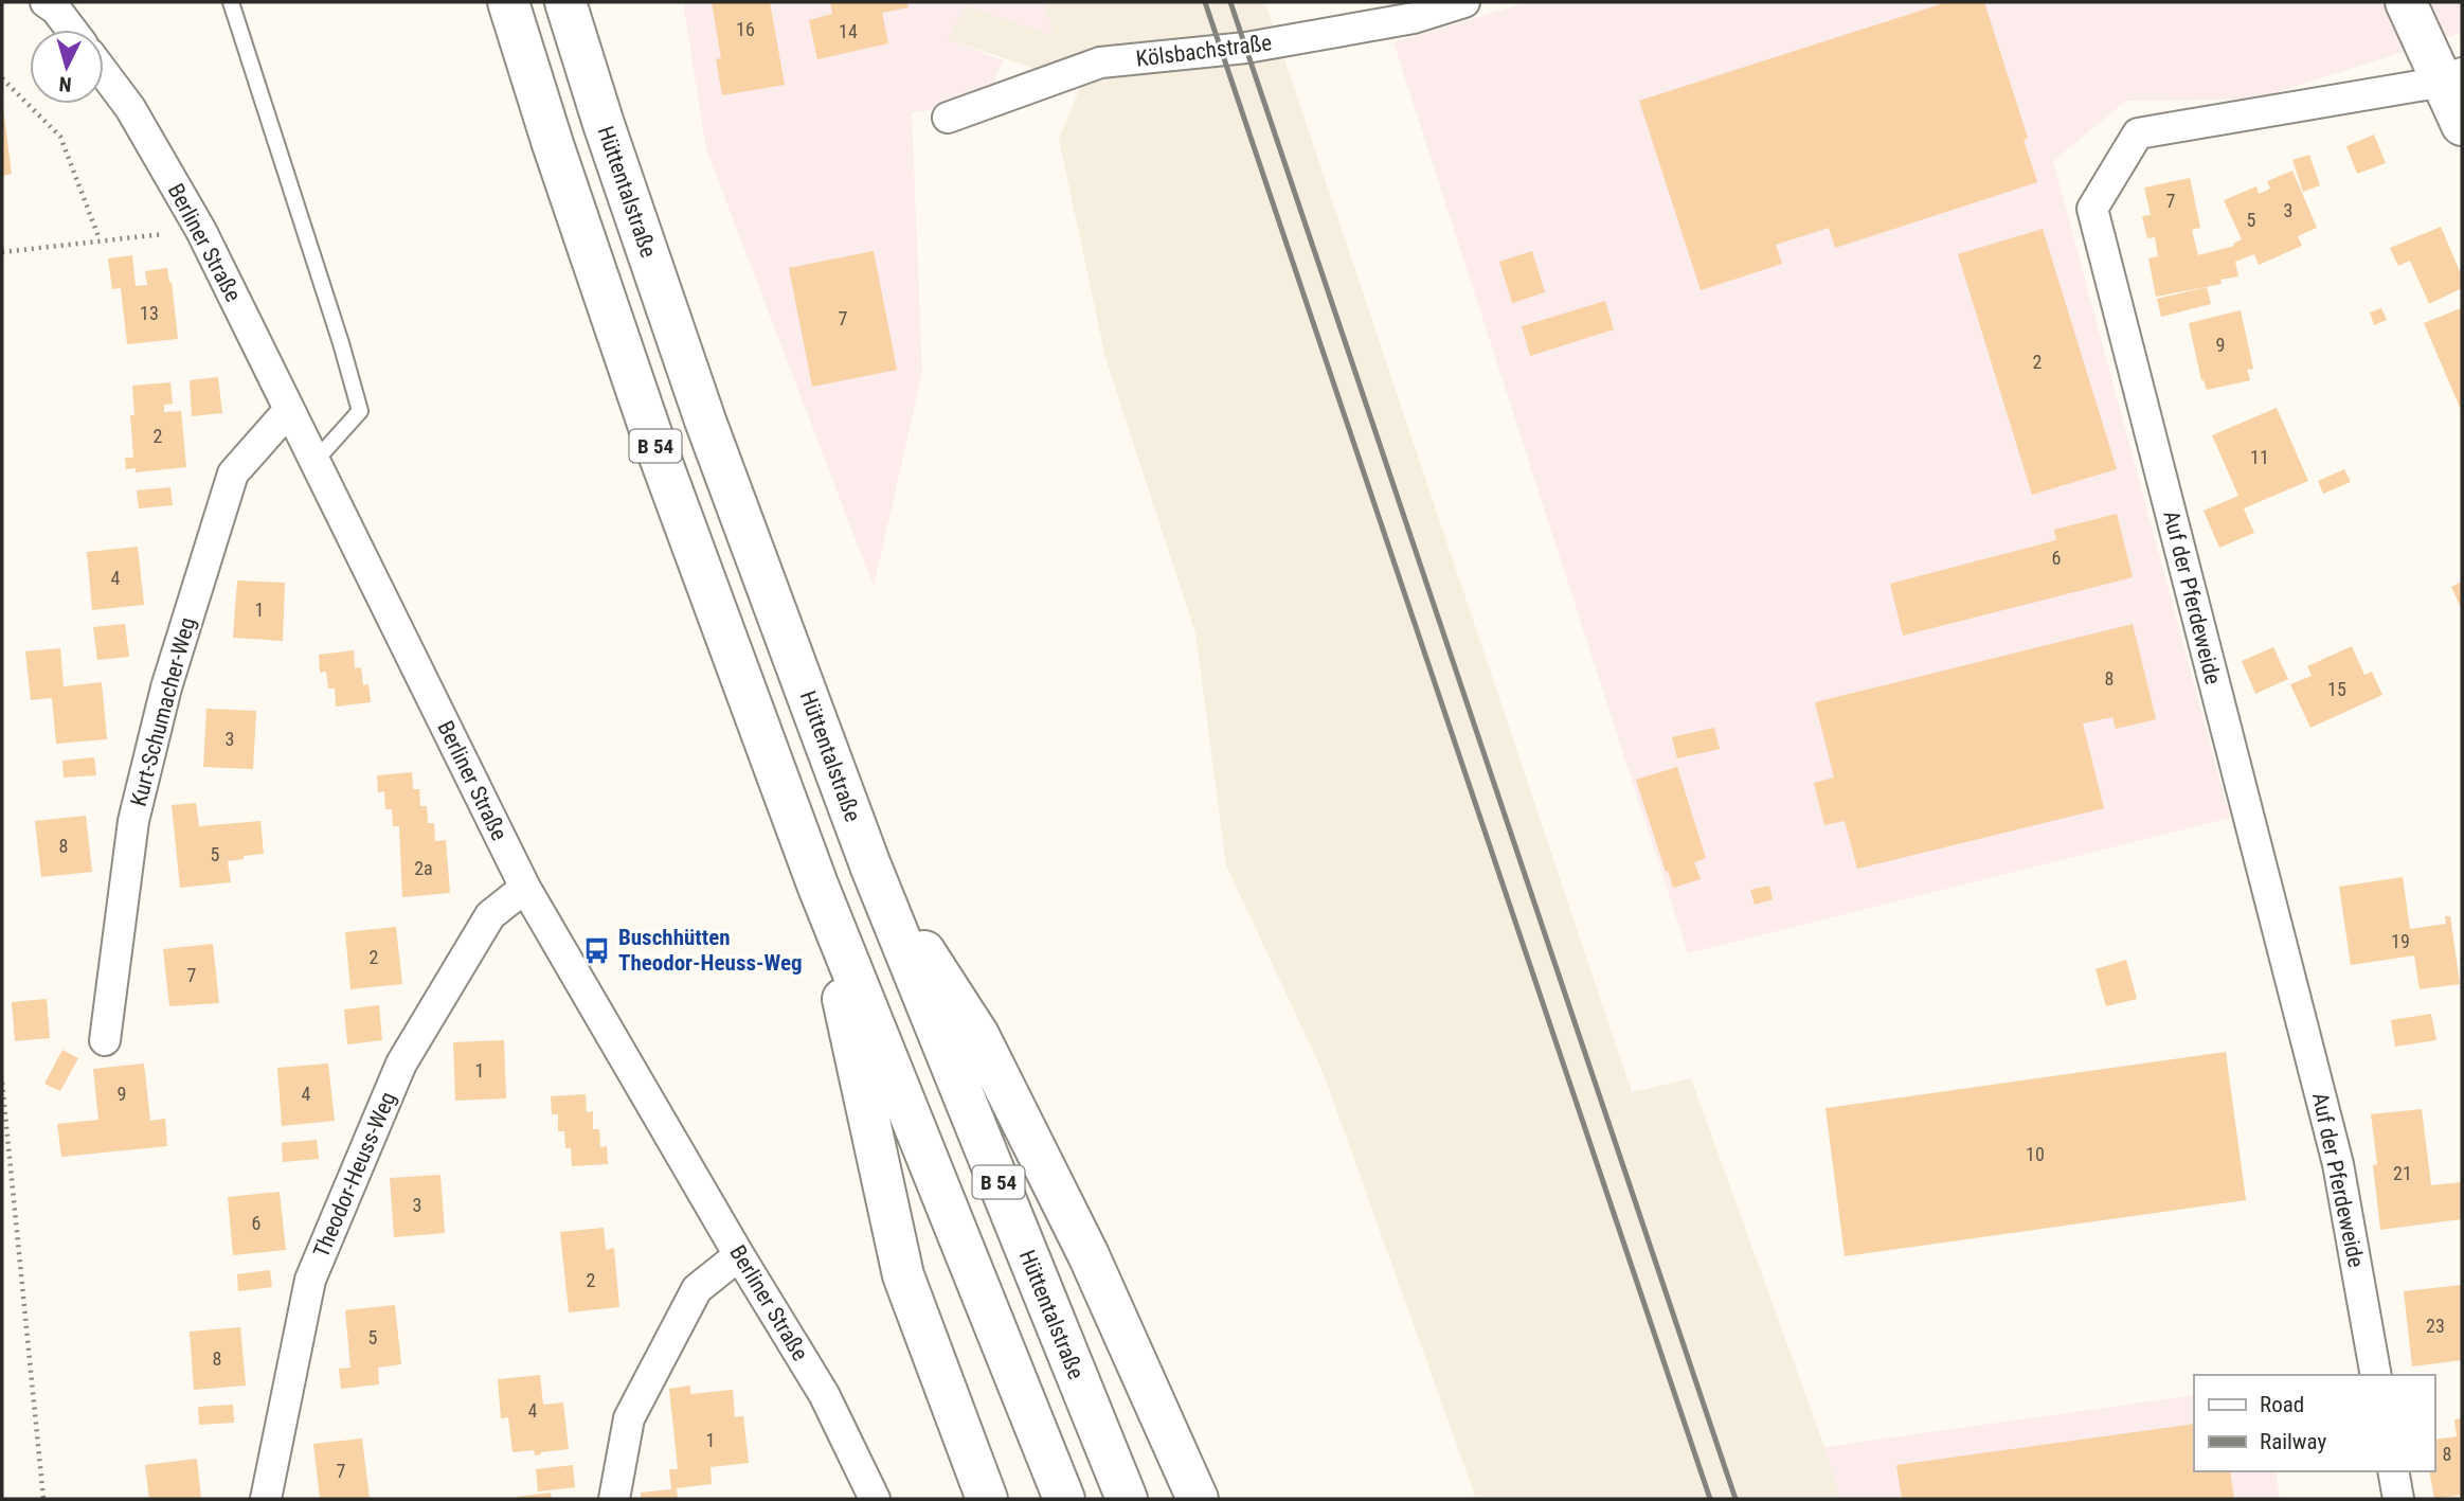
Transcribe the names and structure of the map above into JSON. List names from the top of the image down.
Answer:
{
  "streets": {
    "main road": ["Hüttentalstraße", "B 54"],
    "street": [
      "Kölsbachstraße",
      "Berliner Straße",
      "Auf der Pferdeweide",
      "Kurt-Schumacher-Weg",
      "Theodor-Heuss-Weg"
    ]
  },
  "crossings": [
    ["Berliner Straße", "Kurt-Schumacher-Weg"],
    ["Berliner Straße", "Theodor-Heuss-Weg"]
  ],
  "places": {
    "bus stop": ["Buschhütten Theodor-Heuss-Weg"]
  },
  "house_numbers": [
    "16",
    "14",
    "7",
    "3",
    "5",
    "13",
    "7",
    "9",
    "2",
    "2",
    "11",
    "6",
    "4",
    "1",
    "8",
    "15",
    "3",
    "8",
    "5",
    "2a",
    "19",
    "2",
    "7",
    "1",
    "9",
    "4",
    "10",
    "21",
    "3",
    "6",
    "2",
    "23",
    "5",
    "8",
    "4",
    "1",
    "8",
    "7"
  ],
  "legend": ["Road", "Railway"],
  "north": "bottom"
}
